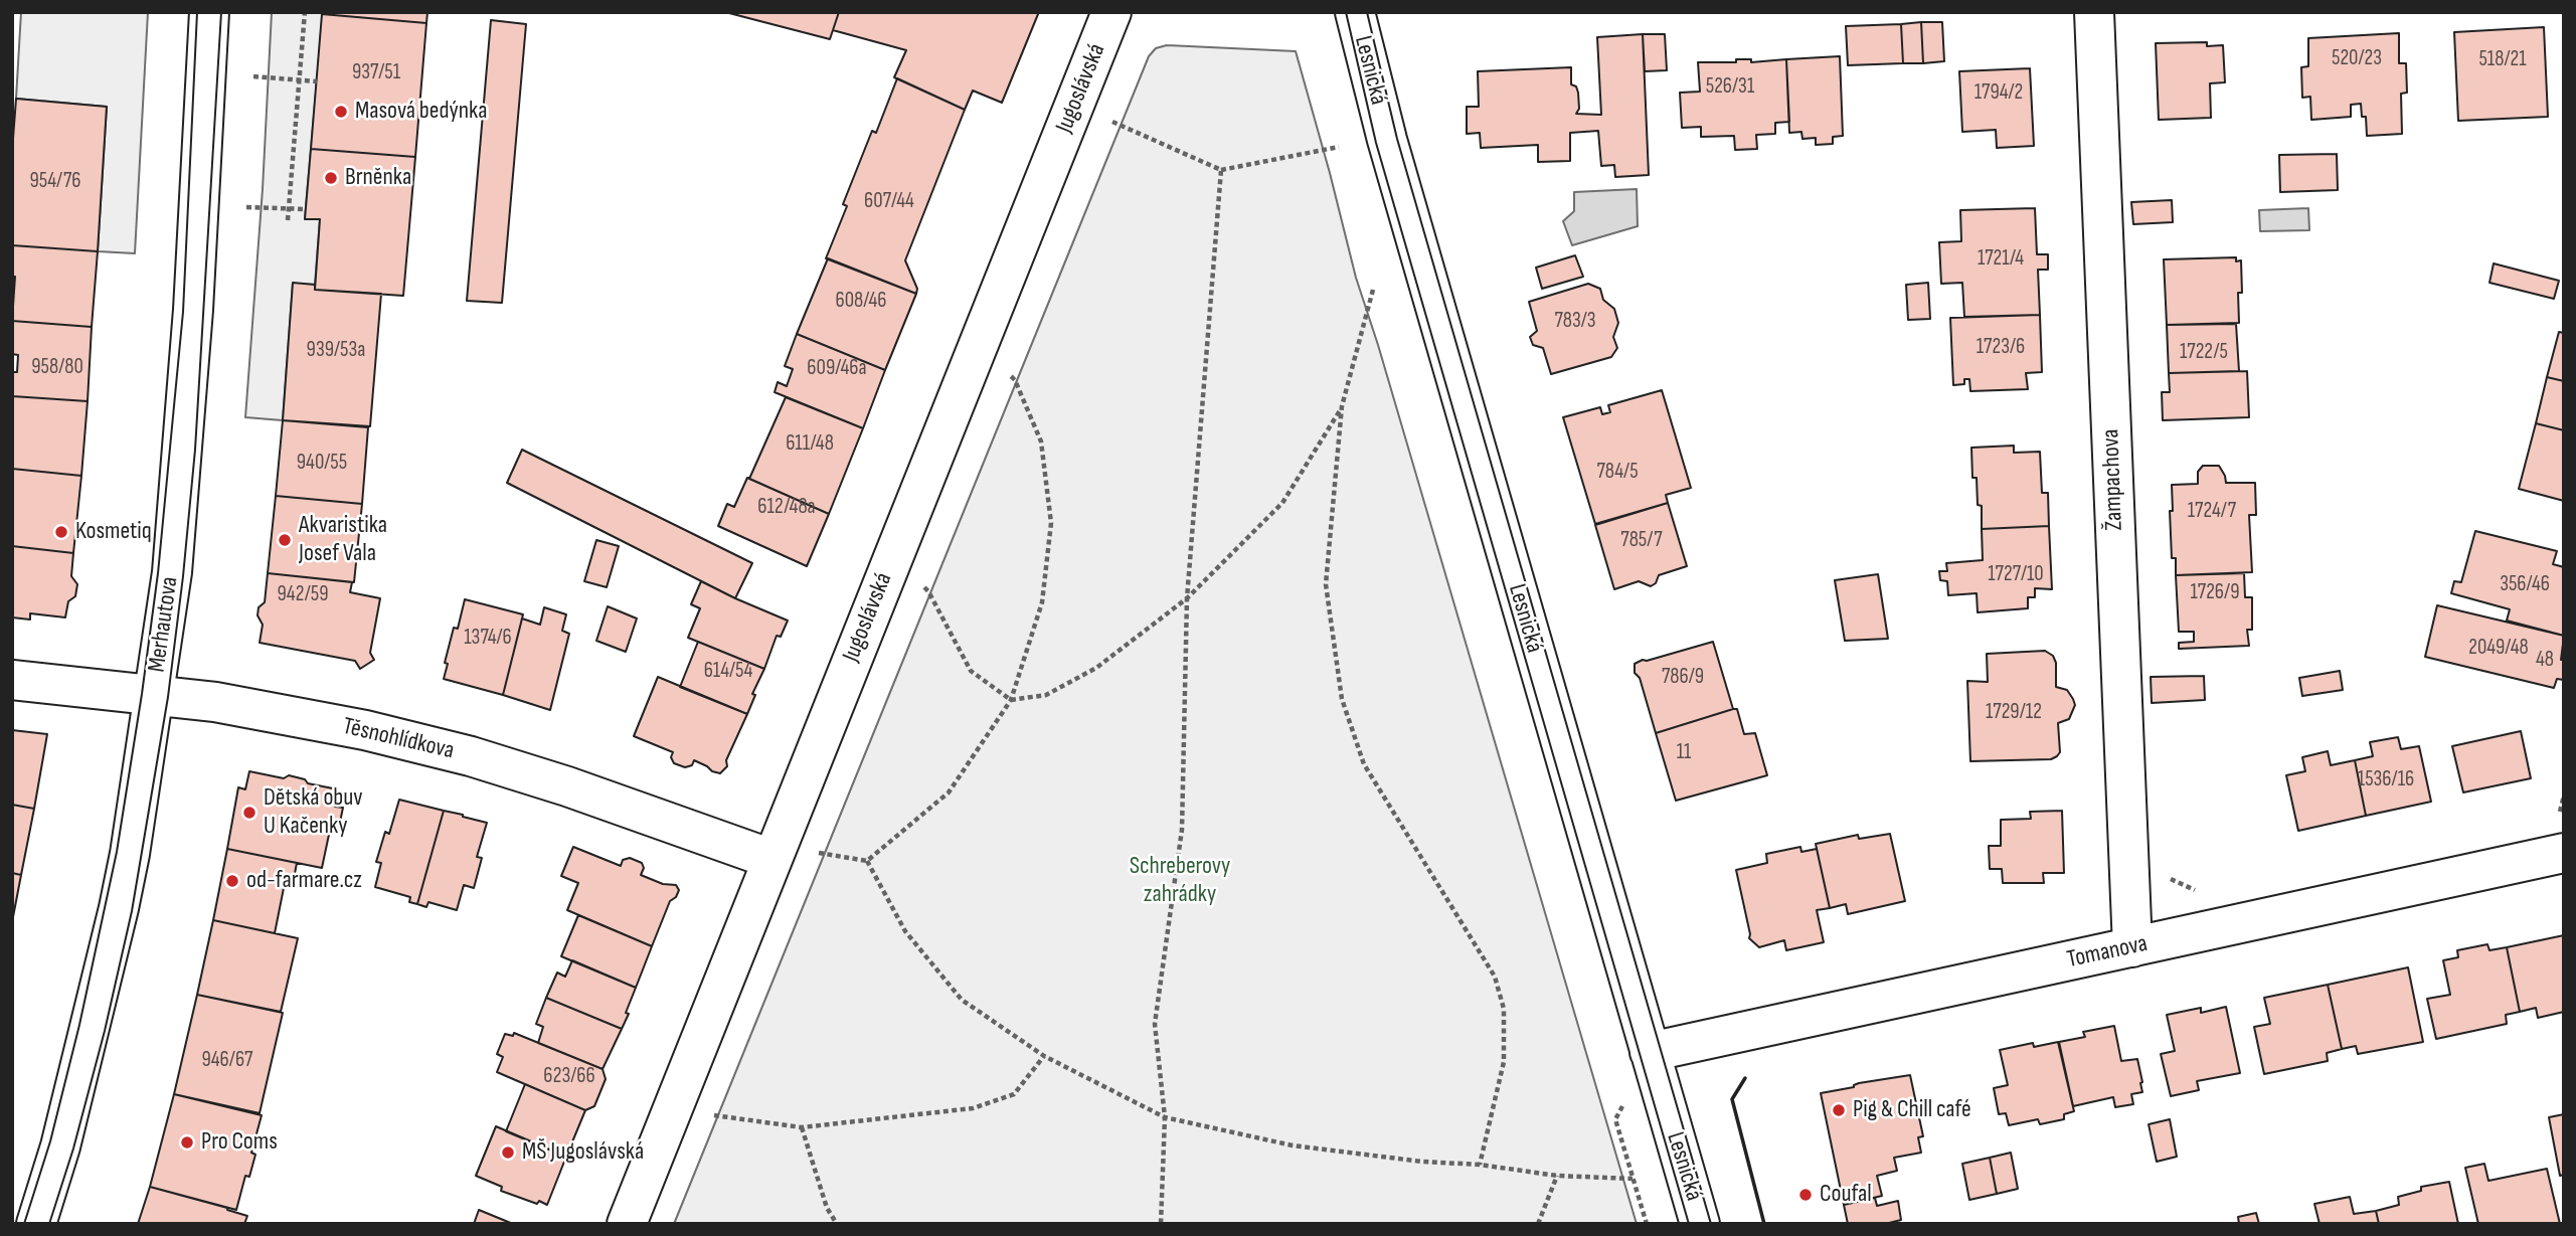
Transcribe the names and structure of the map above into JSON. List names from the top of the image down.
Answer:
{
  "streets": {
    "street": [
      "Lesnická",
      "Jugoslávská",
      "Žampachova",
      "Merhautova",
      "Těsnohlídkova",
      "Tomanova"
    ]
  },
  "crossings": [
    ["Lesnická", "Tomanova"],
    ["Jugoslávská", "Těsnohlídkova"],
    ["Žampachova", "Tomanova"],
    ["Merhautova", "Těsnohlídkova"]
  ],
  "parks": ["Schreberovy zahrádky"],
  "places": [
    "Masová bedýnka",
    "Brněnka",
    "Kosmetiq",
    "Akvaristika Josef Vala",
    "Dětská obuv U Kačenky",
    "od-farmare.cz",
    "Pig & Chill café",
    "Pro Coms",
    "MŠ Jugoslávská",
    "Coufal"
  ],
  "house_numbers": [
    "520/23",
    "518/21",
    "937/51",
    "526/31",
    "1794/2",
    "954/76",
    "607/44",
    "1721/4",
    "608/46",
    "783/3",
    "1723/6",
    "939/53a",
    "1722/5",
    "958/80",
    "609/46a",
    "611/48",
    "940/55",
    "784/5",
    "612/48a",
    "1724/7",
    "785/7",
    "1727/10",
    "356/46",
    "1726/9",
    "942/59",
    "1374/6",
    "2049/48",
    "48",
    "614/54",
    "786/9",
    "1729/12",
    "11",
    "1536/16",
    "946/67",
    "623/66"
  ]
}
